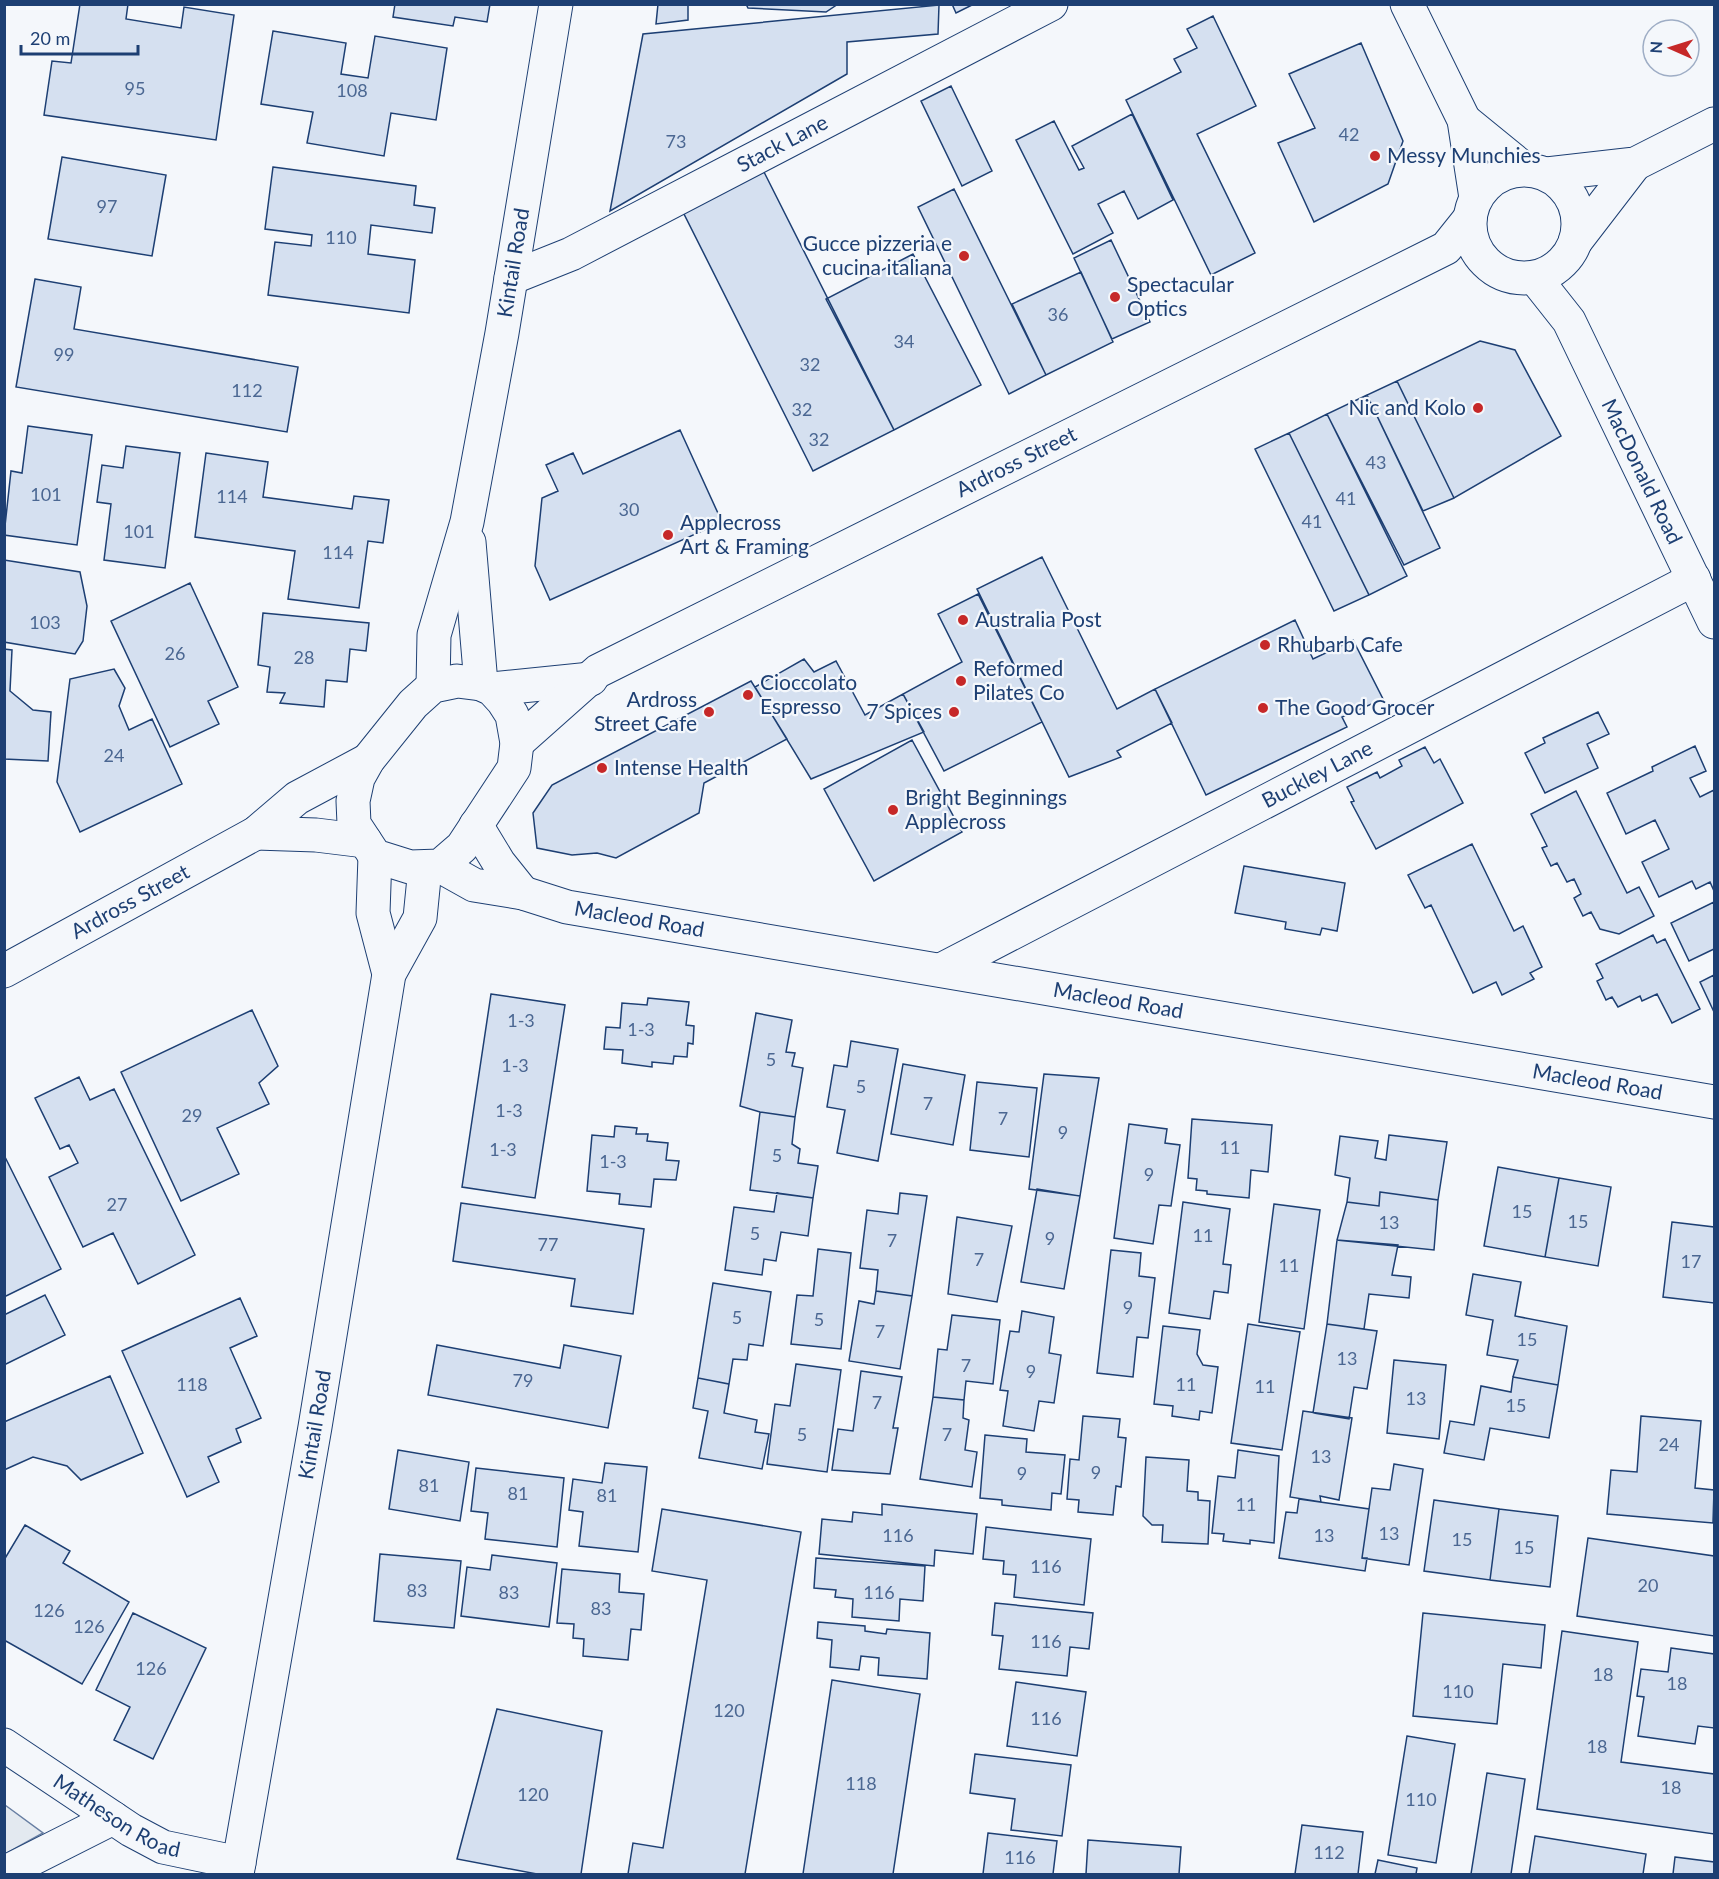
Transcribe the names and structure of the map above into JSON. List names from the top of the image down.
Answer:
{
  "streets": {
    "street": [
      "Stack Lane",
      "Kintail Road",
      "Ardross Street",
      "MacDonald Road",
      "Buckley Lane",
      "Macleod Road",
      "Matheson Road"
    ]
  },
  "crossings": [
    ["Stack Lane", "Kintail Road"],
    ["Kintail Road", "Ardross Street"],
    ["Kintail Road", "Macleod Road"],
    ["Kintail Road", "Matheson Road"],
    ["Ardross Street", "MacDonald Road"],
    ["Ardross Street", "Macleod Road"],
    ["MacDonald Road", "Buckley Lane"],
    ["Buckley Lane", "Macleod Road"]
  ],
  "places": [
    "Messy Munchies",
    "Gucce pizzeria e cucina italiana",
    "Spectacular Optics",
    "Nic and Kolo",
    "Applecross Art & Framing",
    "Australia Post",
    "Rhubarb Cafe",
    "Reformed Pilates Co",
    "Cioccolato Espresso",
    "The Good Grocer",
    "Ardross Street Cafe",
    "7 Spices",
    "Intense Health",
    "Bright Beginnings Applecross"
  ],
  "house_numbers": [
    "95",
    "108",
    "42",
    "73",
    "97",
    "110",
    "36",
    "34",
    "99",
    "32",
    "112",
    "32",
    "32",
    "43",
    "101",
    "114",
    "41",
    "30",
    "41",
    "101",
    "114",
    "103",
    "26",
    "28",
    "24",
    "1-3",
    "1-3",
    "5",
    "1-3",
    "5",
    "7",
    "1-3",
    "29",
    "7",
    "9",
    "11",
    "1-3",
    "5",
    "1-3",
    "9",
    "27",
    "15",
    "15",
    "13",
    "5",
    "11",
    "9",
    "7",
    "77",
    "7",
    "17",
    "11",
    "9",
    "5",
    "5",
    "7",
    "15",
    "13",
    "7",
    "9",
    "79",
    "118",
    "11",
    "11",
    "13",
    "7",
    "15",
    "5",
    "7",
    "24",
    "13",
    "9",
    "9",
    "81",
    "81",
    "81",
    "11",
    "13",
    "116",
    "13",
    "15",
    "15",
    "116",
    "20",
    "83",
    "83",
    "116",
    "83",
    "126",
    "126",
    "116",
    "126",
    "18",
    "18",
    "110",
    "120",
    "116",
    "18",
    "118",
    "18",
    "120",
    "110",
    "112",
    "116"
  ],
  "scale_bar": "20 m",
  "north": "left"
}
